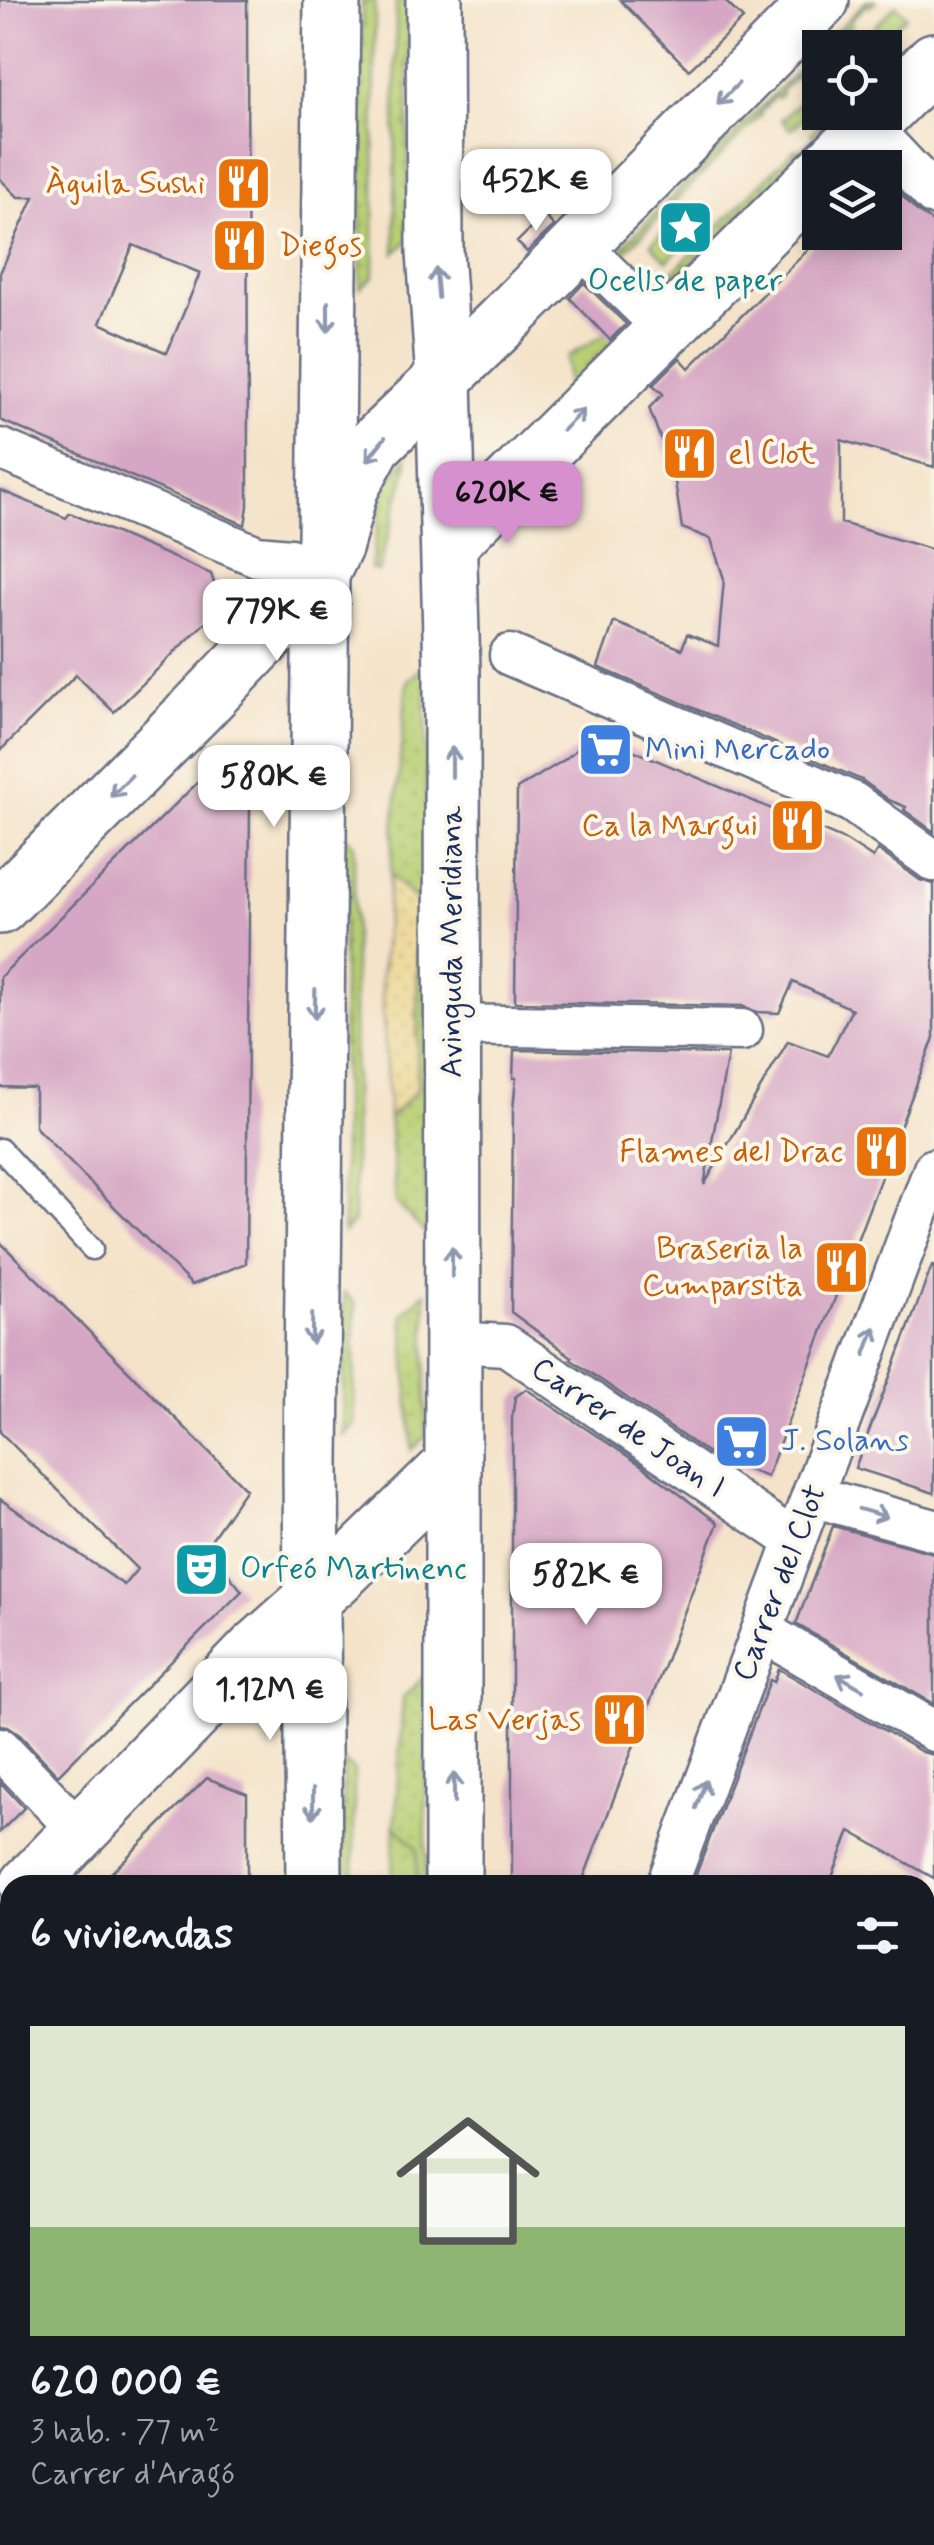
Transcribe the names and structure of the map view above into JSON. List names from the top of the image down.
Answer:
{
  "streets": {
    "street": ["Avinguda Meridiana", "Carrer de Joan I", "Carrer del Clot"]
  },
  "crossings": [
    ["Avinguda Meridiana", "Carrer de Joan I"],
    ["Carrer de Joan I", "Carrer del Clot"]
  ],
  "one_way": ["Carrer del Clot"],
  "places": {
    "restaurant": [
      "Àguila Sushi",
      "Diegos",
      "el Clot",
      "Ca la Margui",
      "Flames del Drac",
      "Braseria la Cumparsita",
      "Las Verjas"
    ],
    "place": ["Ocells de paper"],
    "supermarket": ["Mini Mercado", "J. Solans"],
    "theatre": ["Orfeó Martinenc"]
  },
  "page": {
    "price": [
      "452K €",
      "620K €",
      "779K €",
      "580K €",
      "582K €",
      "1.12M €"
    ],
    "heading": "6 viviendas",
    "list": [
      {
        "name": "620 000 €",
        "note": "3 hab. · 77 m² · Carrer d'Aragó"
      }
    ]
  }
}
